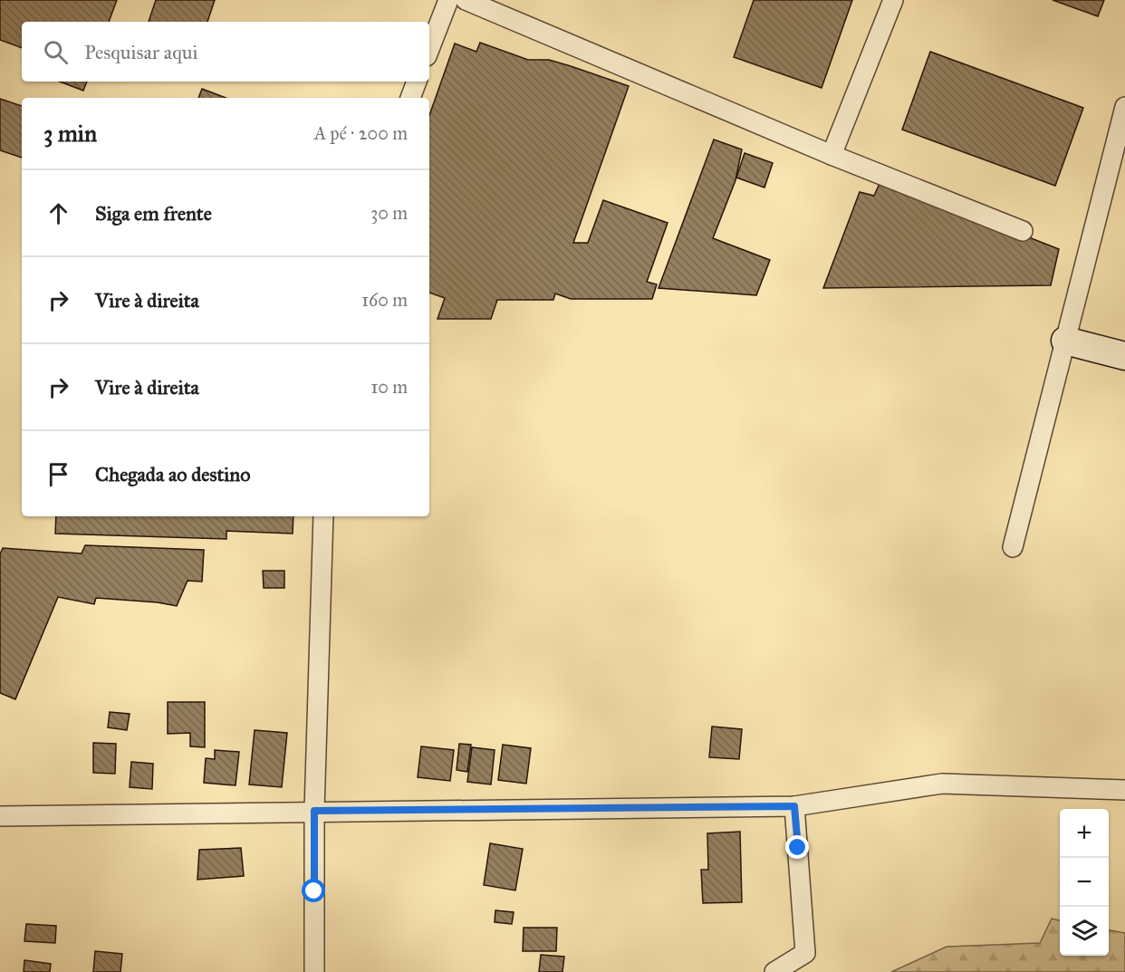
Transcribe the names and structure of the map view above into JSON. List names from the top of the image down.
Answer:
{
  "page": {
    "search": "Pesquisar aqui",
    "heading": ["3 min", "A pé · 200 m"],
    "list": [
      ["Siga em frente", "30 m"],
      ["Vire à direita", "160 m"],
      ["Vire à direita", "10 m"],
      "Chegada ao destino"
    ],
    "map_buttons": ["+", "−"]
  }
}
